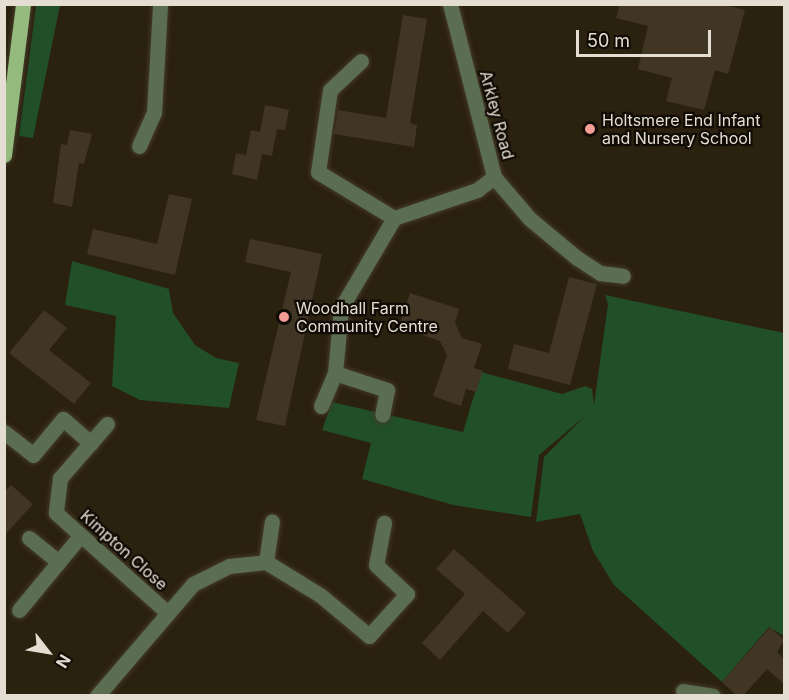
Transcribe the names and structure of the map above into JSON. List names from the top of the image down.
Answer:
{
  "streets": {
    "street": ["Arkley Road", "Kimpton Close"]
  },
  "places": ["Holtsmere End Infant and Nursery School", "Woodhall Farm Community Centre"],
  "scale_bar": "50 m",
  "north": "bottom right"
}
